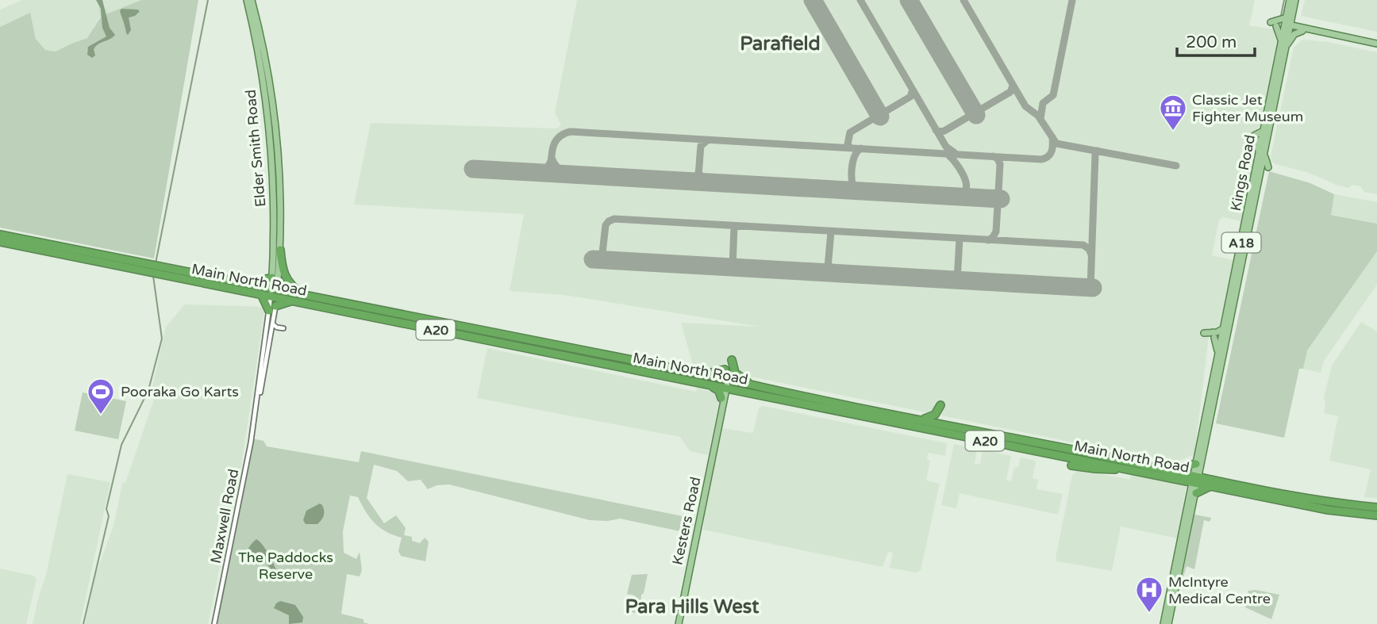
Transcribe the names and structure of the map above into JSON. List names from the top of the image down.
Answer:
{
  "streets": {
    "highway": ["Main North Road", "A20"],
    "main road": [
      "Elder Smith Road",
      "Kings Road",
      "A18",
      "Kesters Road"
    ],
    "street": ["Maxwell Road"]
  },
  "crossings": [
    ["Elder Smith Road", "Main North Road"],
    ["Elder Smith Road", "Maxwell Road"],
    ["Kings Road", "A18"],
    ["Kings Road", "Main North Road"],
    ["A18", "Main North Road"],
    ["Main North Road", "Maxwell Road"],
    ["Main North Road", "Kesters Road"]
  ],
  "districts": ["Parafield", "Para Hills West"],
  "parks": ["The Paddocks Reserve"],
  "places": {
    "museum": ["Classic Jet Fighter Museum"],
    "sports": ["Pooraka Go Karts"],
    "hospital": ["McIntyre Medical Centre"]
  },
  "scale_bar": "200 m"
}
